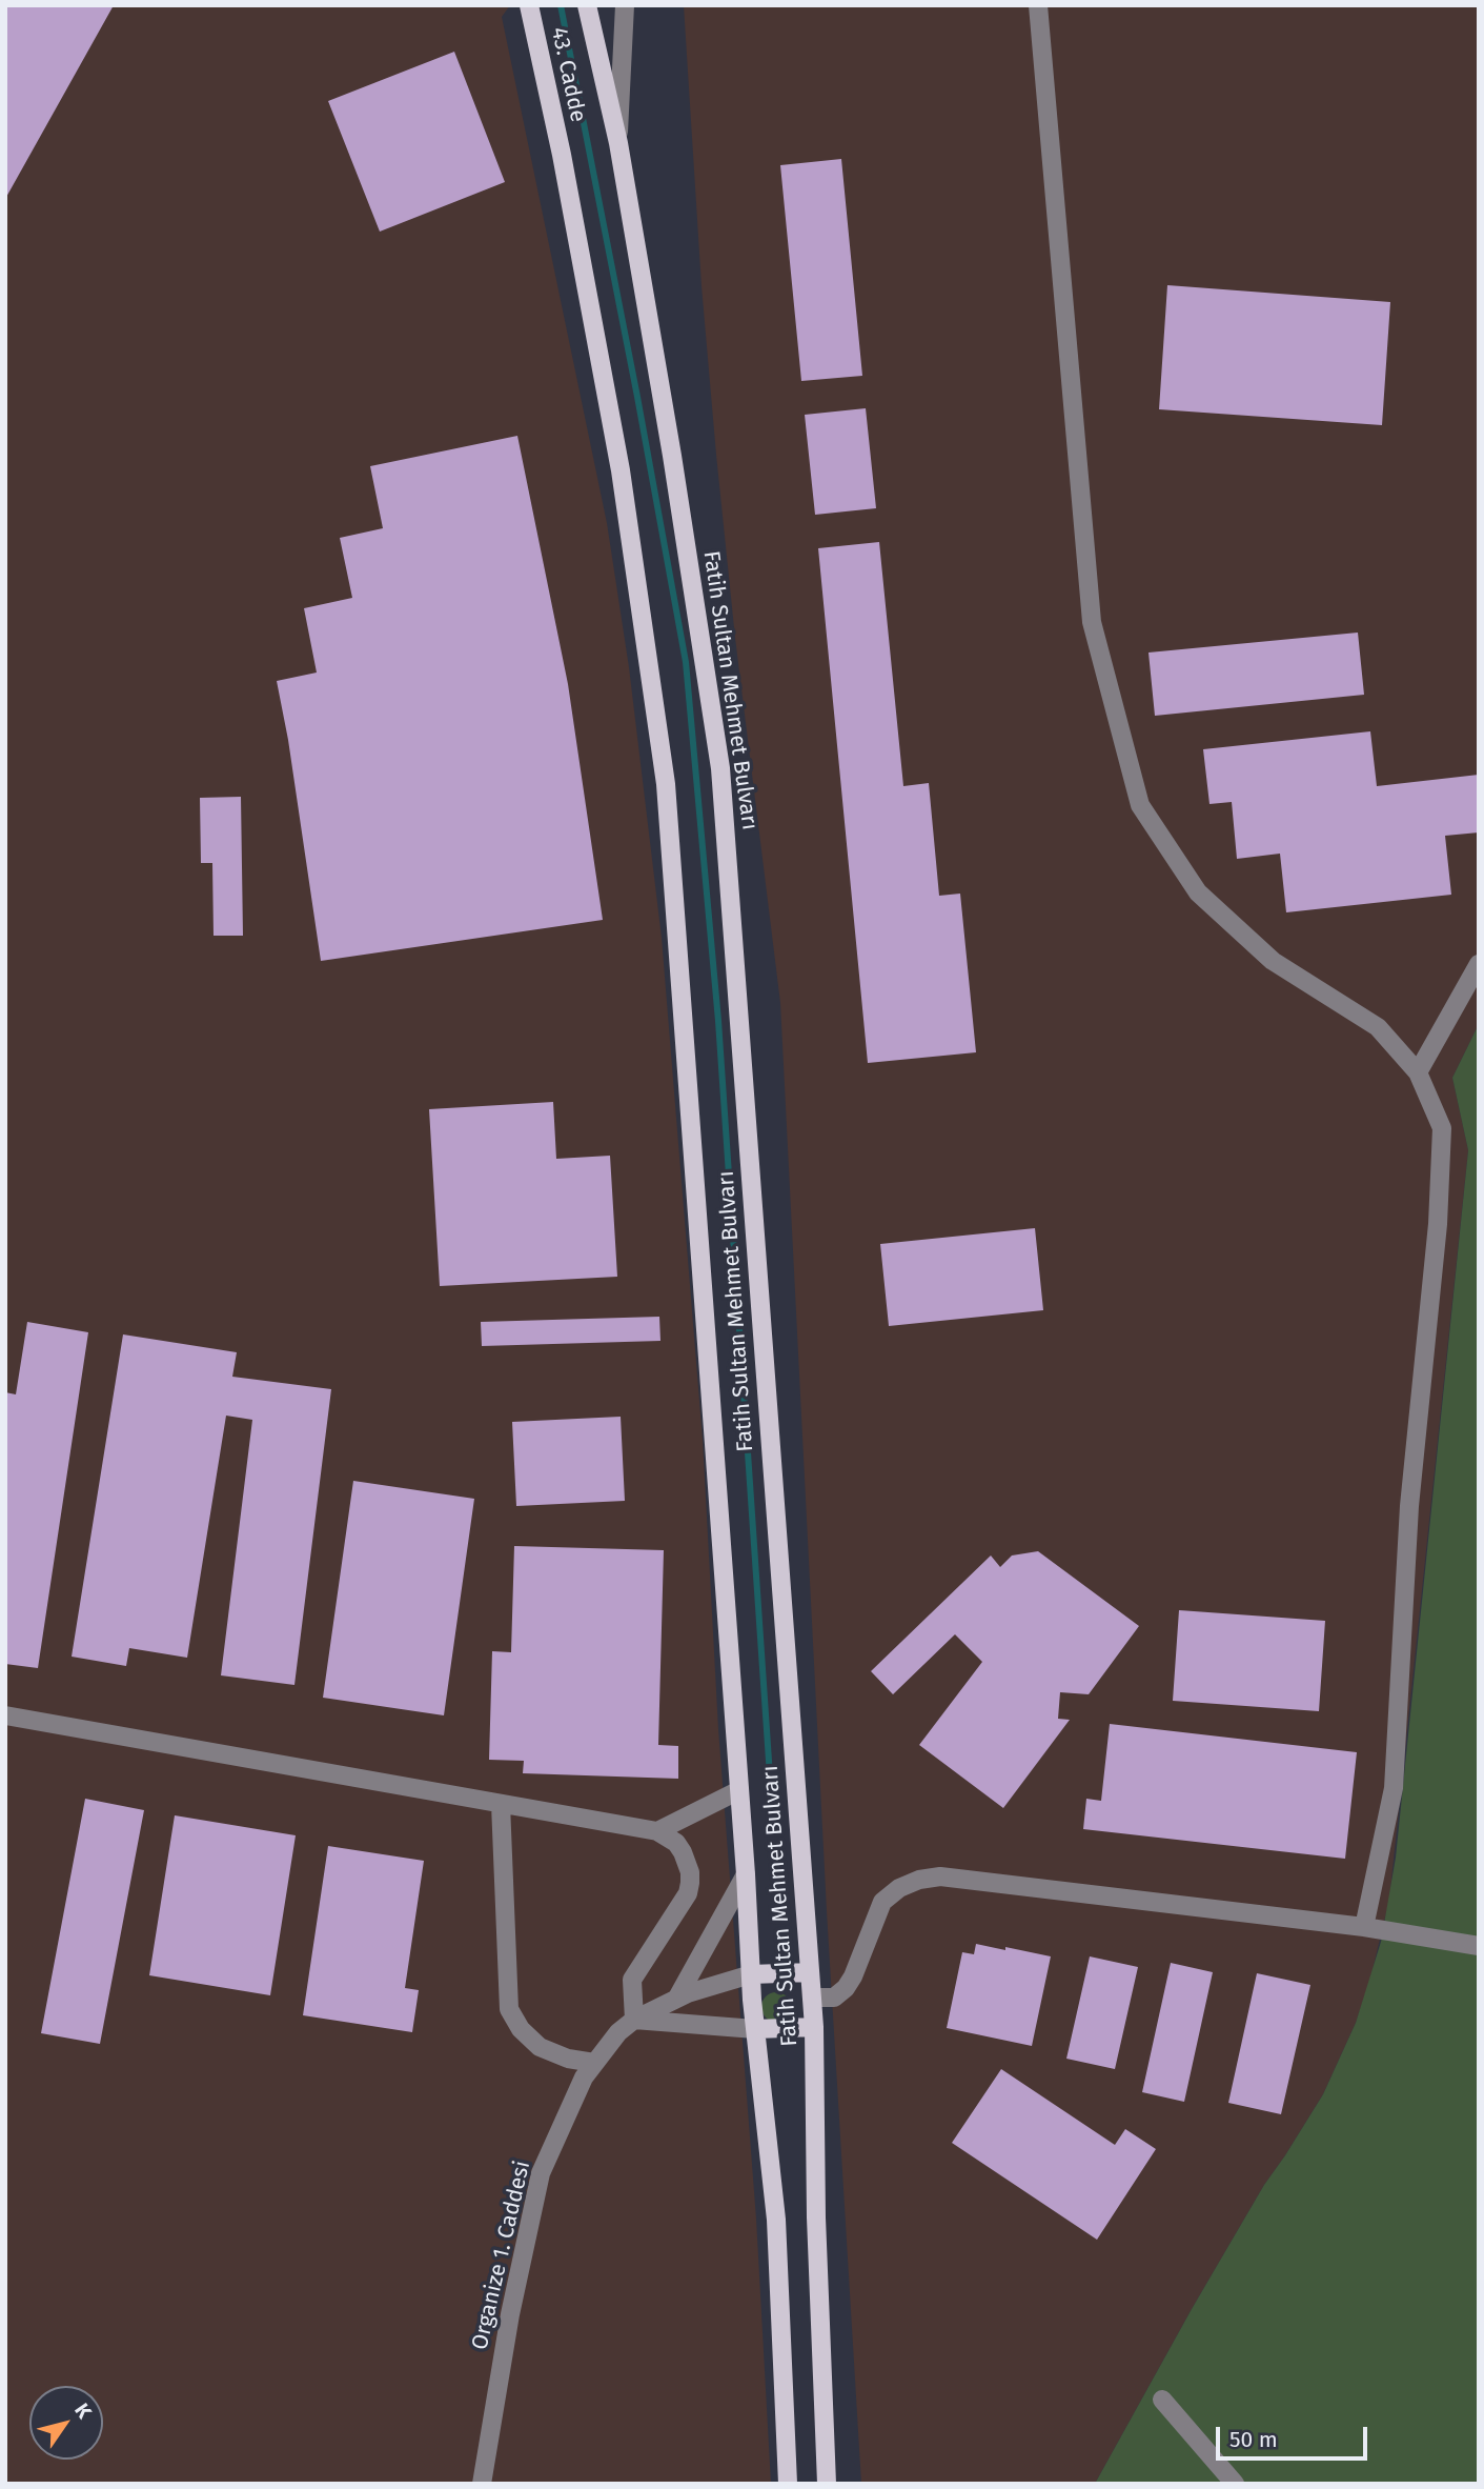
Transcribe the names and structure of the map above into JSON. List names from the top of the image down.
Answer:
{
  "streets": {
    "main road": ["43. Cadde", "Fatih Sultan Mehmet Bulvarı"],
    "street": ["Organize 1. Caddesi"]
  },
  "crossings": [
    ["43. Cadde", "Fatih Sultan Mehmet Bulvarı"],
    ["Fatih Sultan Mehmet Bulvarı", "Organize 1. Caddesi"]
  ],
  "scale_bar": "50 m",
  "north": "top right"
}
